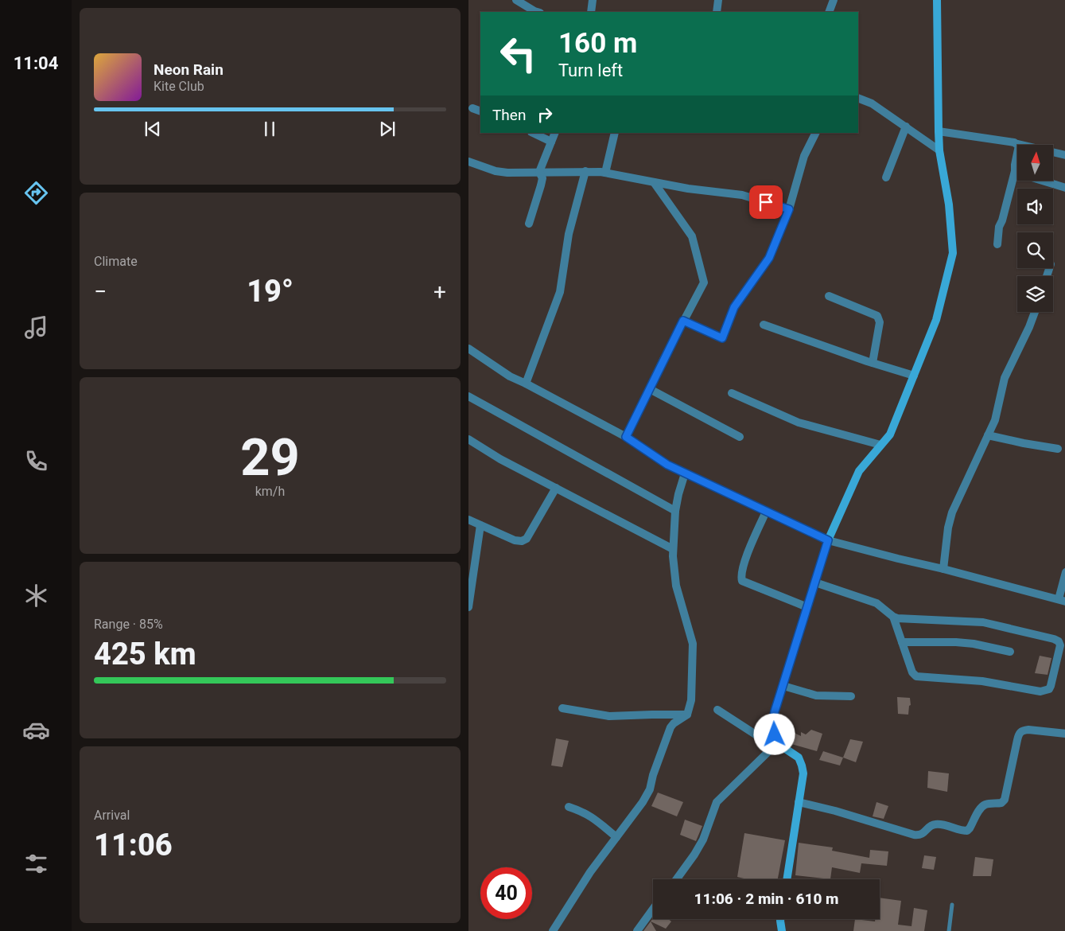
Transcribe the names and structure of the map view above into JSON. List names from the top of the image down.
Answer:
{
  "north": "top",
  "page": {
    "tabs": "11:04",
    "turn": ["160 m", "Turn left"],
    "song": ["Neon Rain", "Kite Club"],
    "then": "Then",
    "tile": [
      "Climate",
      ["29", "km/h"],
      ["Range · 85%", "425 km"],
      ["Arrival", "11:06"]
    ],
    "heat": ["−", "19°", "+"],
    "limit": "40",
    "trip": "11:06 · 2 min · 610 m"
  }
}
